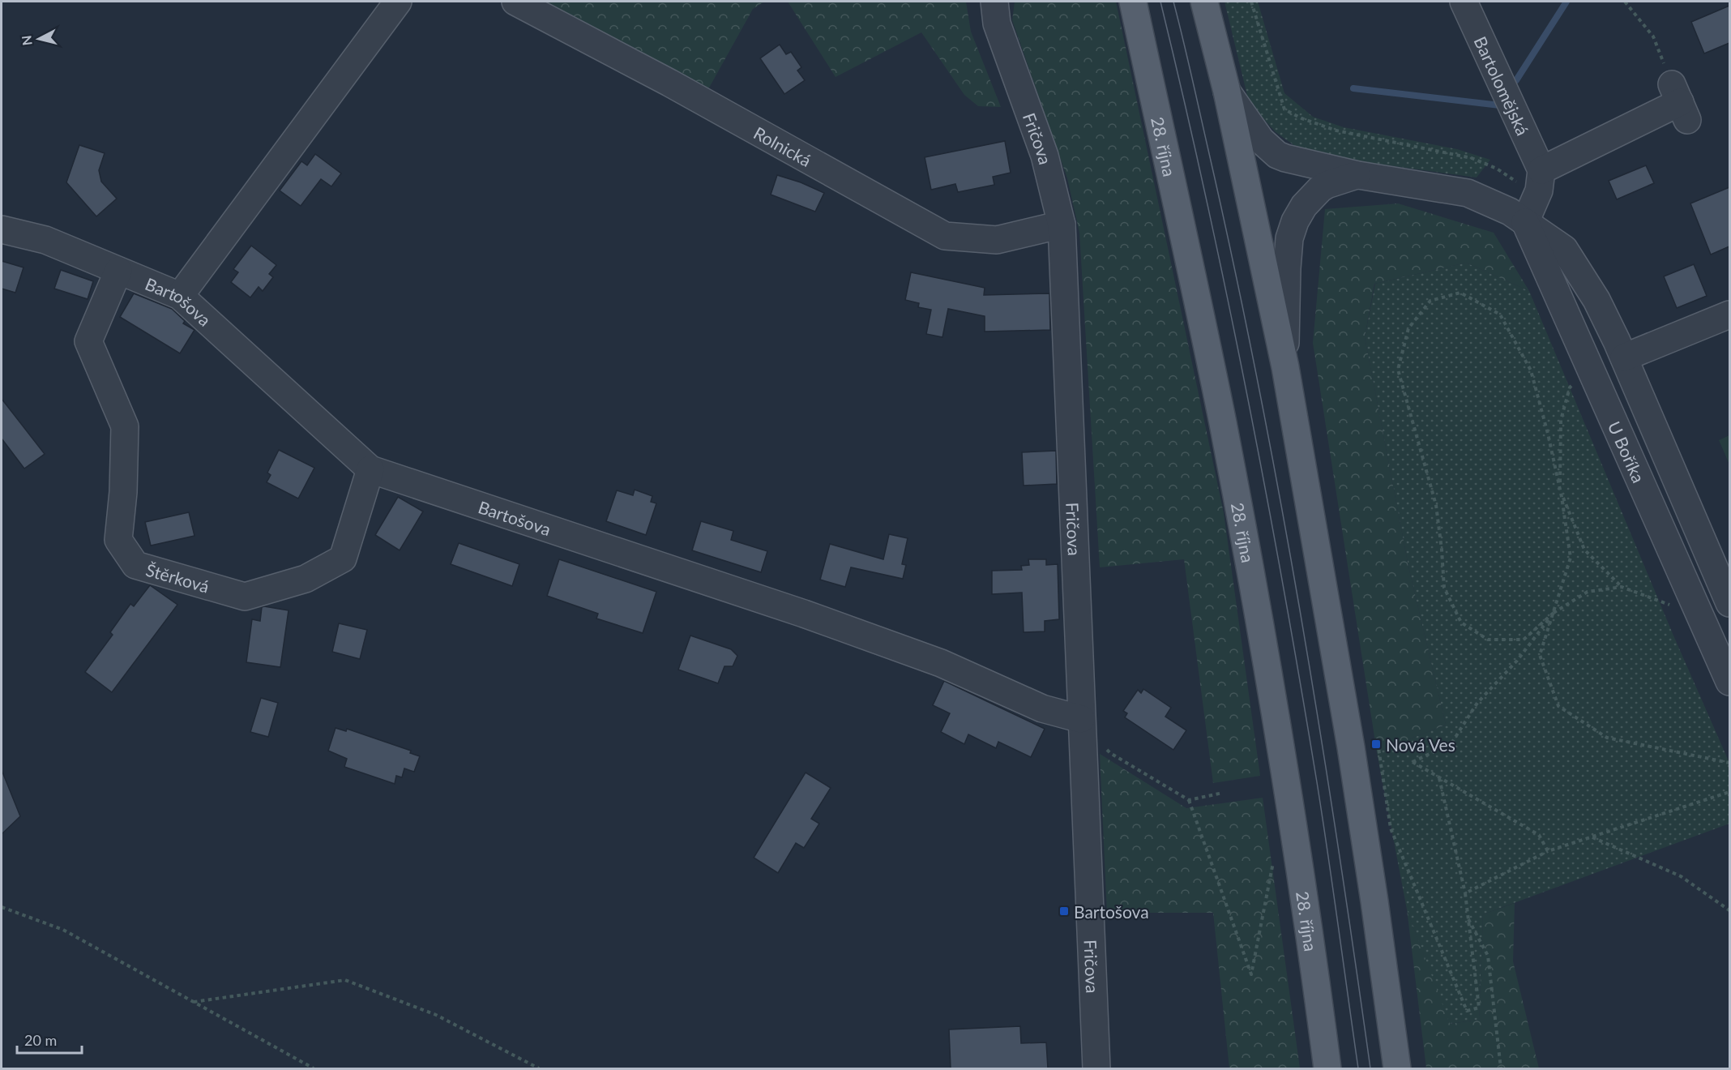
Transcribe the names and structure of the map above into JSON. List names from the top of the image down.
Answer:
{
  "streets": {
    "main road": ["28. října"],
    "street": [
      "Bartolomějská",
      "Fričova",
      "Rolnická",
      "Bartošova",
      "U Boříka",
      "Štěrková"
    ]
  },
  "crossings": [
    ["Fričova", "Rolnická"],
    ["Fričova", "Bartošova"],
    ["Bartošova", "Štěrková"]
  ],
  "places": {
    "transit": ["Nová Ves", "Bartošova"]
  },
  "scale_bar": "20 m",
  "north": "left"
}
